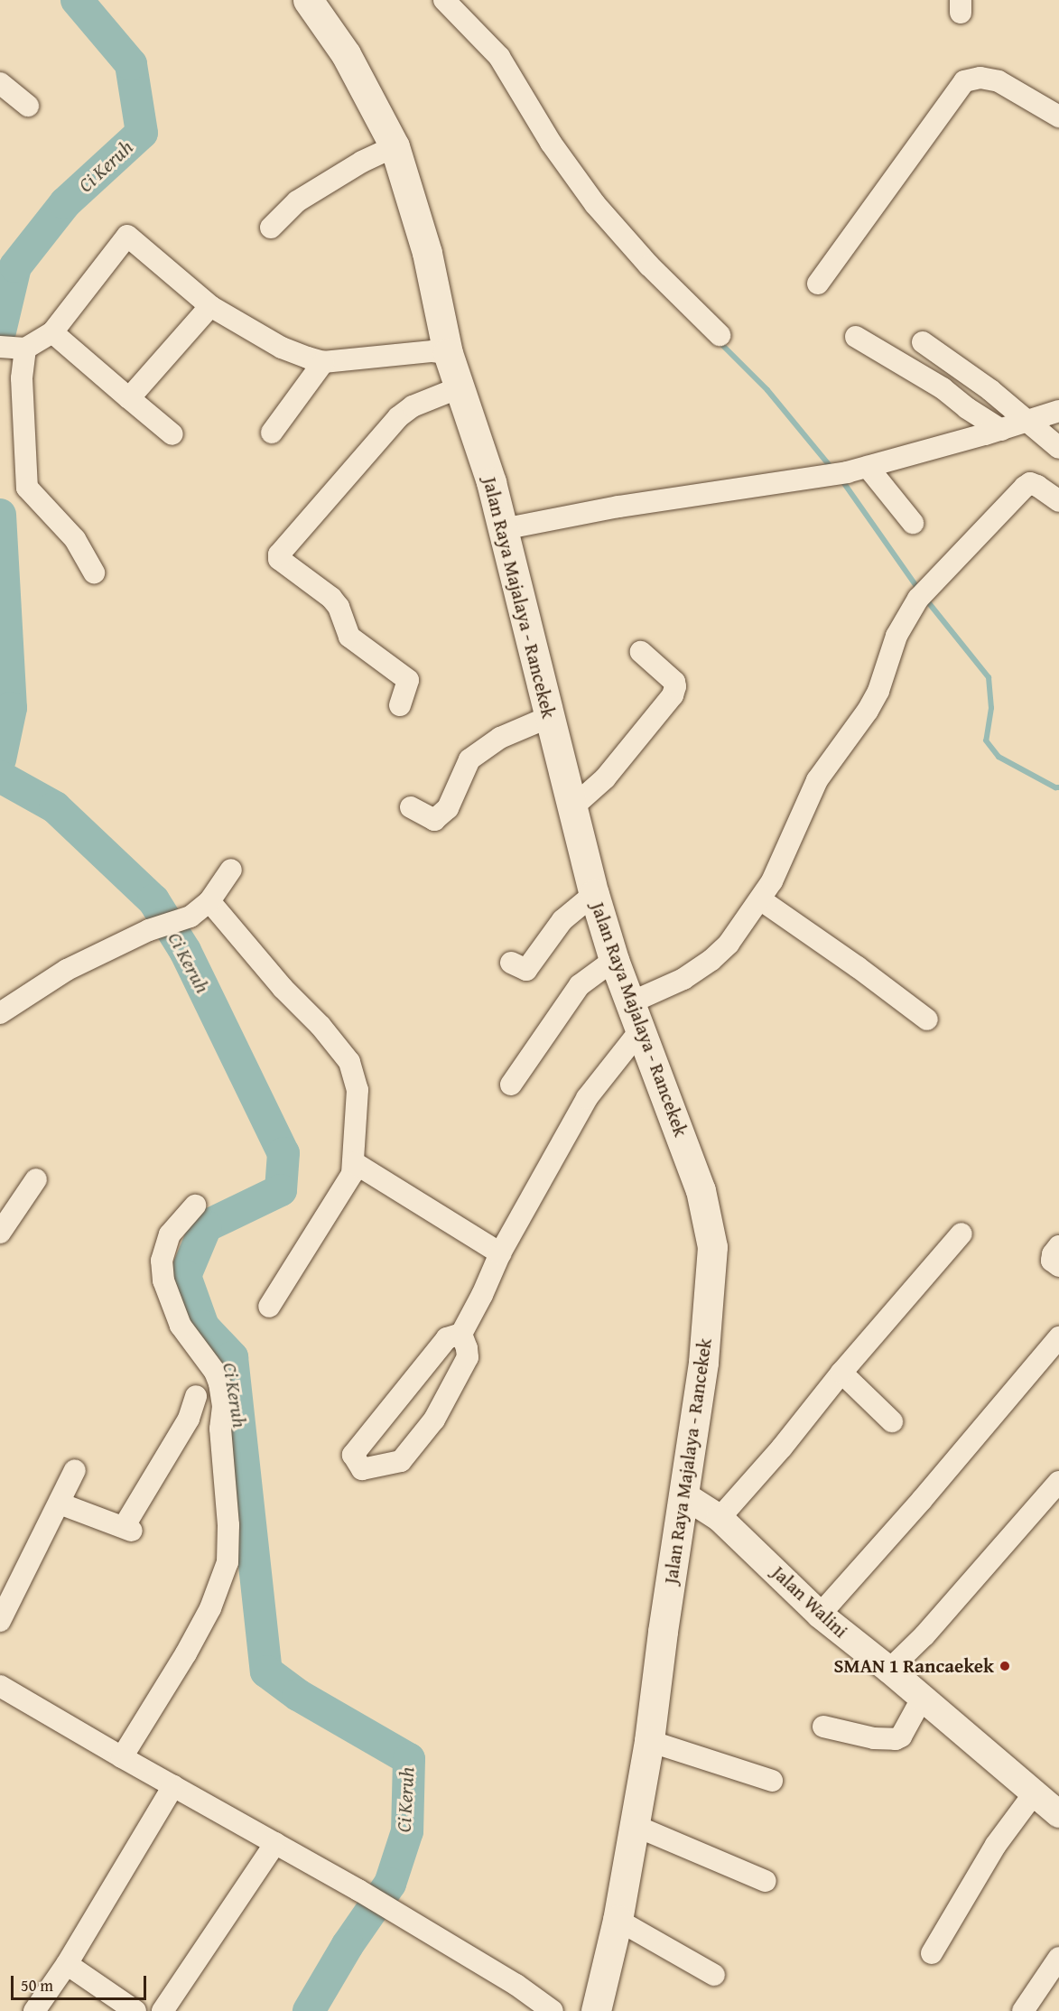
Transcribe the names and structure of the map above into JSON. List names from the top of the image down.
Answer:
{
  "streets": {
    "main road": ["Jalan Raya Majalaya - Rancekek"],
    "street": ["Jalan Walini"]
  },
  "crossings": [
    ["Jalan Raya Majalaya - Rancekek", "Jalan Walini"]
  ],
  "water": ["Ci Keruh"],
  "places": ["SMAN 1 Rancaekek"],
  "scale_bar": "50 m"
}
